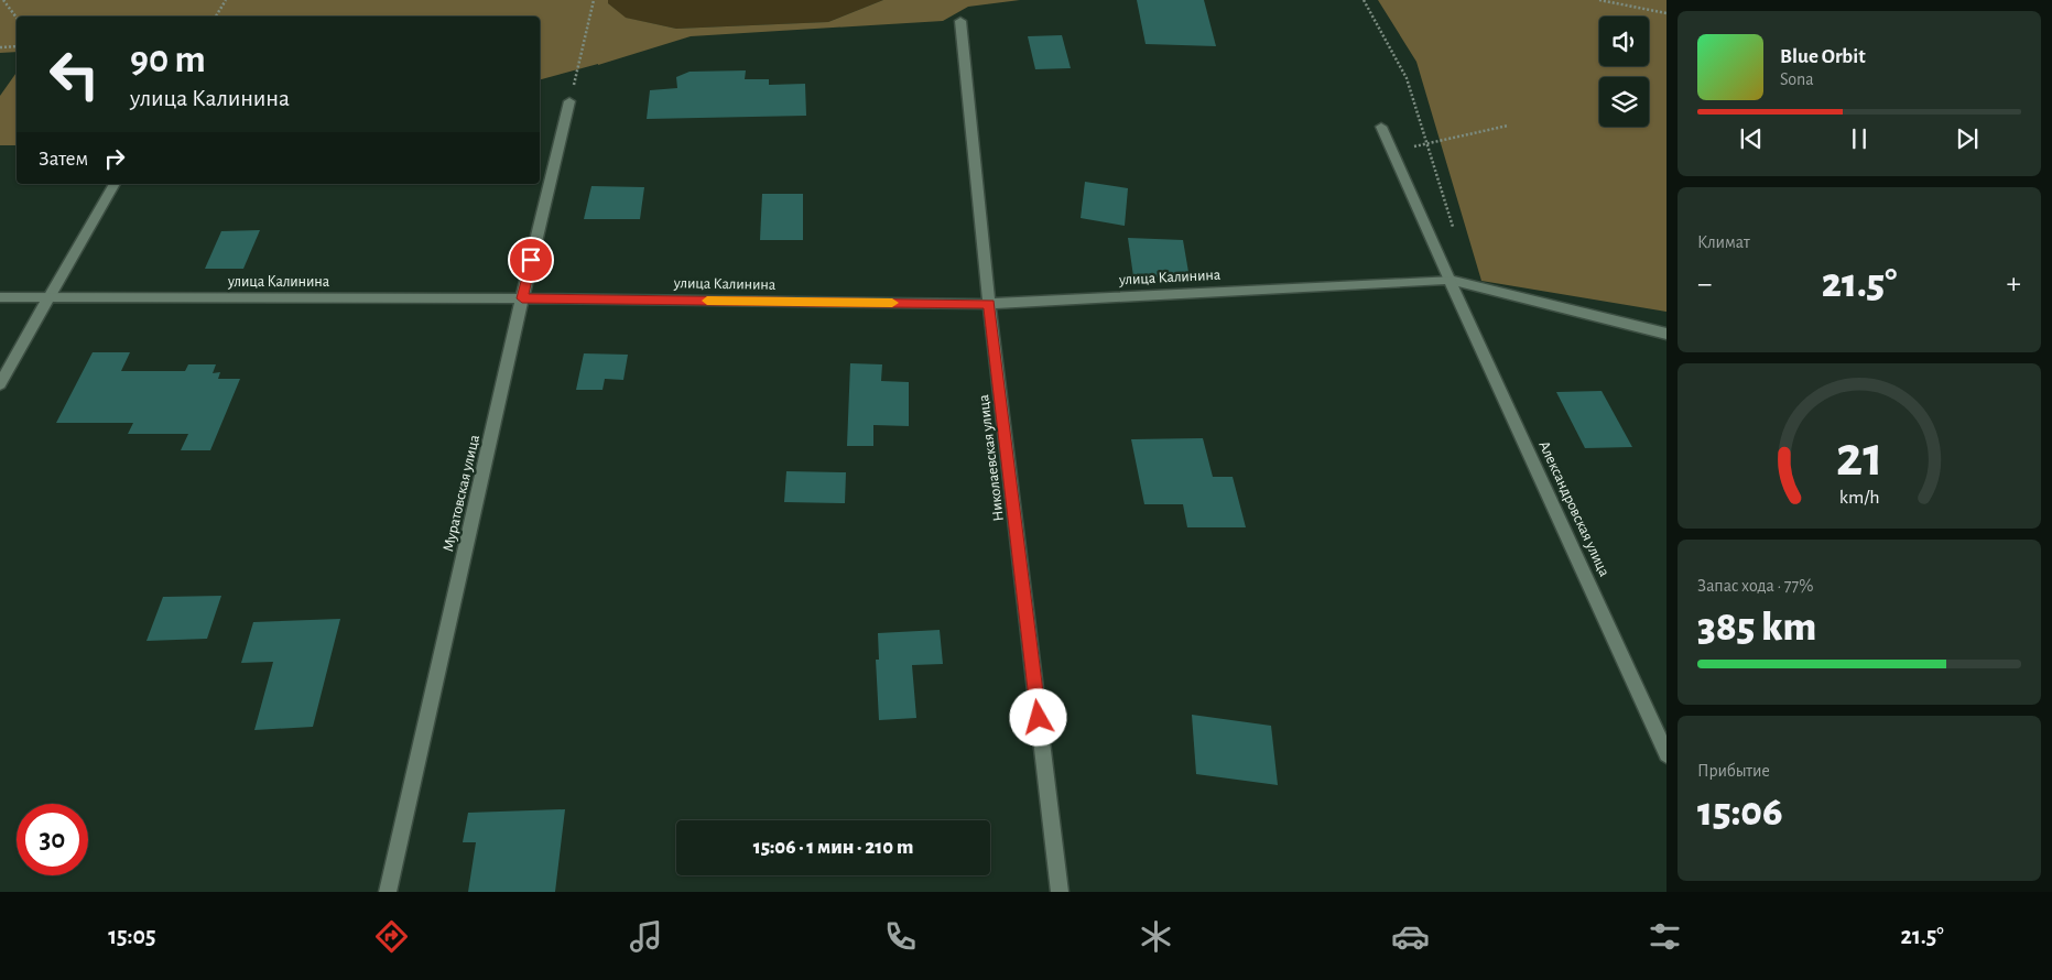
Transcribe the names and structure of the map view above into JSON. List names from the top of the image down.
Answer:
{
  "streets": {
    "street": [
      "улица Калинина",
      "Николаевская улица",
      "Муратовская улица",
      "Александровская улица"
    ]
  },
  "crossings": [
    ["улица Калинина", "Николаевская улица"],
    ["улица Калинина", "Муратовская улица"],
    ["улица Калинина", "Александровская улица"]
  ],
  "page": {
    "turn": ["90 m", "улица Калинина"],
    "song": ["Blue Orbit", "Sona"],
    "then": "Затем",
    "tile": [
      "Климат",
      ["Запас хода · 77%", "385 km"],
      ["Прибытие", "15:06"]
    ],
    "heat": ["−", "21.5°", "+"],
    "limit": "30",
    "trip": "15:06 · 1 мин · 210 m",
    "tabs": ["15:05", "21.5°"],
    "gauge": ["21", "km/h"]
  }
}
